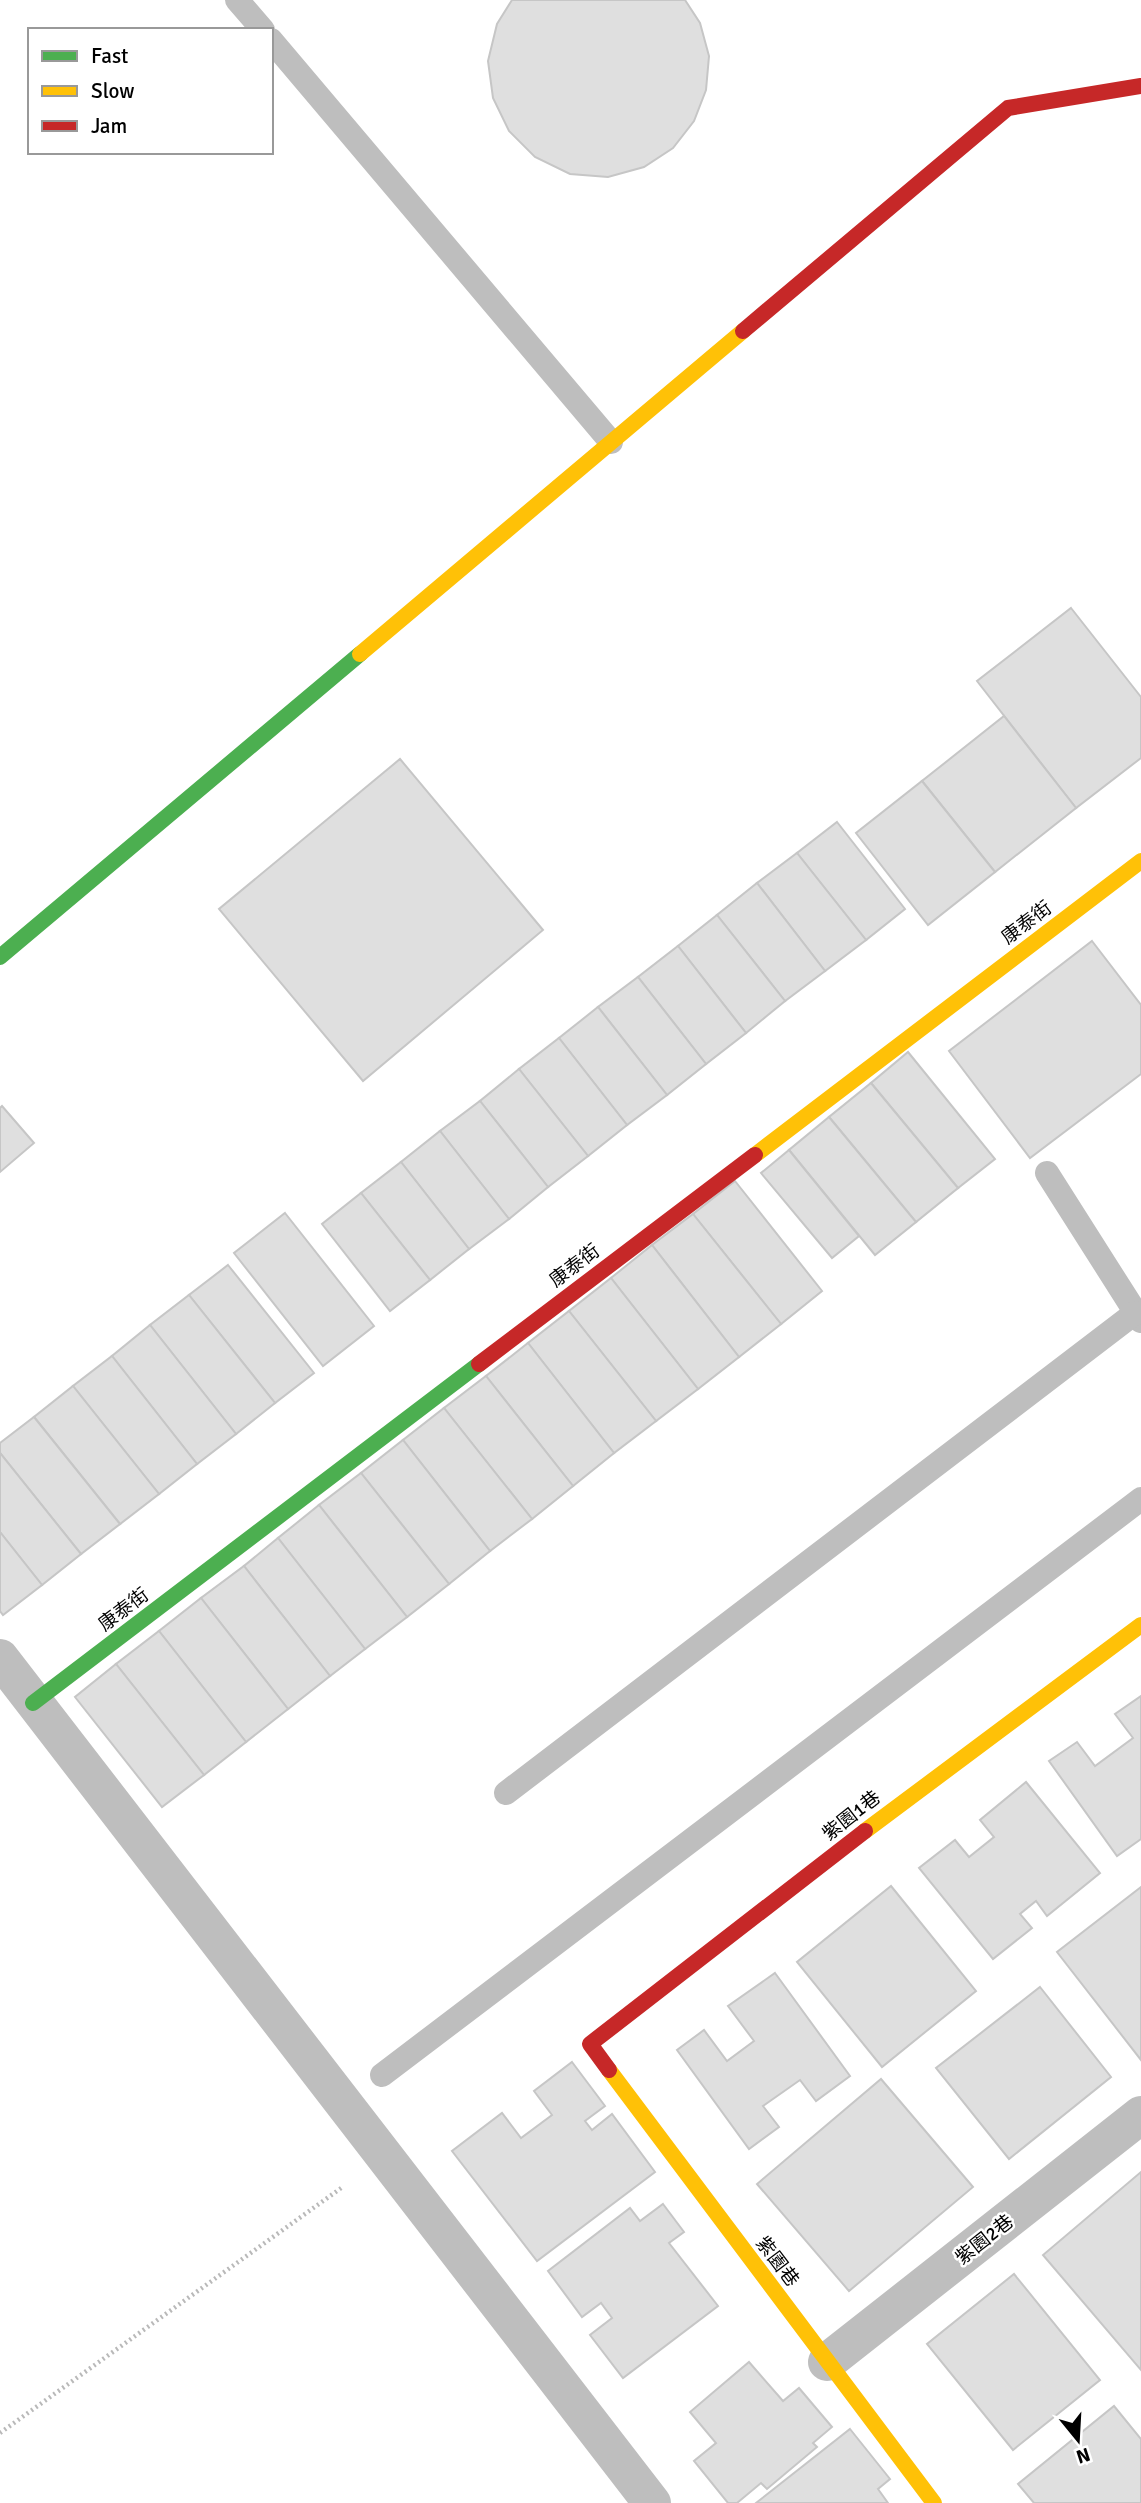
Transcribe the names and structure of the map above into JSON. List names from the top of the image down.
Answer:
{
  "streets": {
    "street": [
      "康泰街",
      "紫園1巷",
      "紫園2巷",
      "紫園巷"
    ]
  },
  "crossings": [
    ["紫園1巷", "紫園巷"],
    ["紫園2巷", "紫園巷"]
  ],
  "legend": ["Fast", "Slow", "Jam"],
  "north": "bottom"
}
